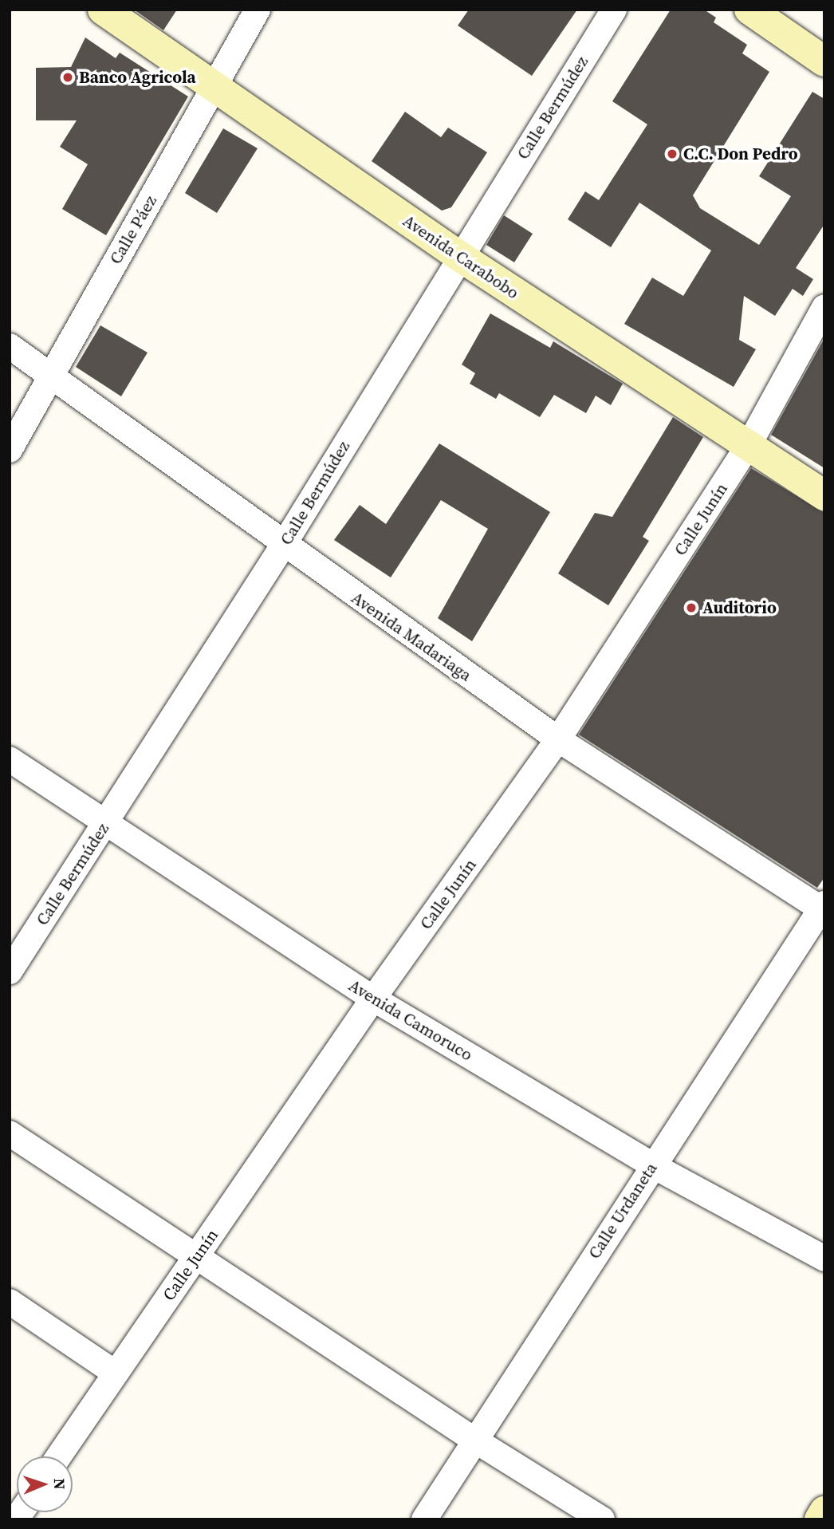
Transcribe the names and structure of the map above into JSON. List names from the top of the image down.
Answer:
{
  "streets": {
    "street": [
      "Calle Bermúdez",
      "Calle Páez",
      "Avenida Carabobo",
      "Calle Junín",
      "Avenida Madariaga",
      "Avenida Camoruco",
      "Calle Urdaneta"
    ]
  },
  "crossings": [
    ["Calle Bermúdez", "Avenida Carabobo"],
    ["Calle Bermúdez", "Avenida Madariaga"],
    ["Calle Bermúdez", "Avenida Camoruco"],
    ["Calle Páez", "Avenida Carabobo"],
    ["Calle Páez", "Avenida Madariaga"],
    ["Avenida Carabobo", "Calle Junín"],
    ["Calle Junín", "Avenida Madariaga"],
    ["Calle Junín", "Avenida Camoruco"],
    ["Avenida Madariaga", "Calle Urdaneta"],
    ["Avenida Camoruco", "Calle Urdaneta"]
  ],
  "places": ["Banco Agricola", "C.C. Don Pedro", "Auditorio"],
  "north": "right"
}
